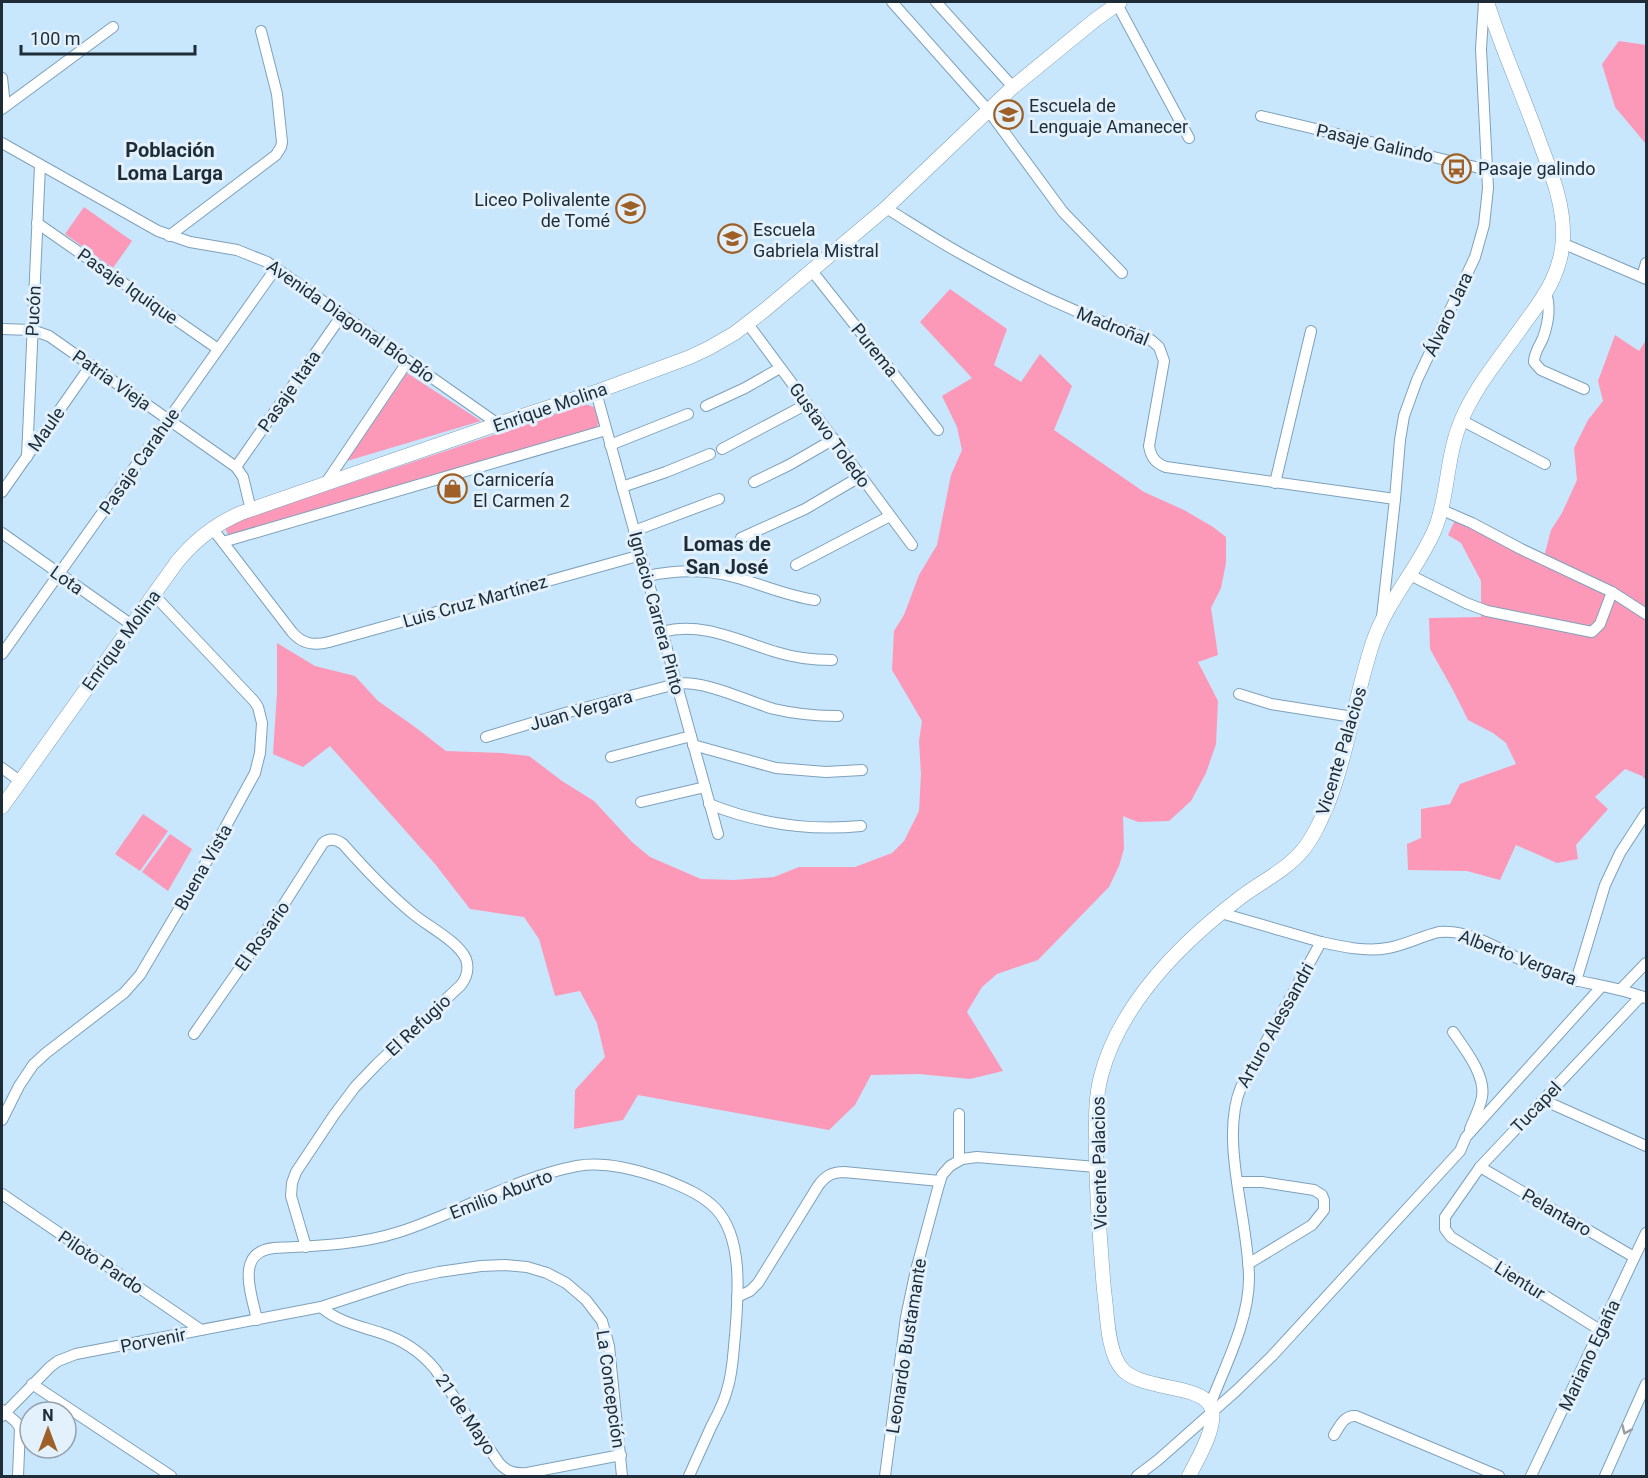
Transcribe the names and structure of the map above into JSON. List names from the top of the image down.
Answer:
{
  "streets": {
    "main road": ["Enrique Molina", "Vicente Palacios"],
    "street": [
      "Pasaje Galindo",
      "Pasaje Iquique",
      "Pucón",
      "Álvaro Jara",
      "Avenida Diagonal Bío-Bío",
      "Madroñal",
      "Purema",
      "Patria Vieja",
      "Pasaje Itata",
      "Maule",
      "Gustavo Toledo",
      "Pasaje Carahue",
      "Lota",
      "Luis Cruz Martínez",
      "Ignacio Carrera Pinto",
      "Juan Vergara",
      "Buena Vista",
      "El Rosario",
      "Alberto Vergara",
      "El Refugio",
      "Arturo Alessandri",
      "Tucapel",
      "Emilio Aburto",
      "Pelantaro",
      "Piloto Pardo",
      "Lientur",
      "Porvenir",
      "Leonardo Bustamante",
      "Mariano Egaña",
      "La Concepción",
      "21 de Mayo"
    ]
  },
  "crossings": [
    ["Pasaje Galindo", "Álvaro Jara"],
    ["Pasaje Iquique", "Pucón"],
    ["Pasaje Iquique", "Pasaje Carahue"],
    ["Pucón", "Avenida Diagonal Bío-Bío"],
    ["Pucón", "Patria Vieja"],
    ["Pucón", "Maule"],
    ["Álvaro Jara", "Madroñal"],
    ["Álvaro Jara", "Vicente Palacios"],
    ["Avenida Diagonal Bío-Bío", "Pasaje Itata"],
    ["Avenida Diagonal Bío-Bío", "Enrique Molina"],
    ["Avenida Diagonal Bío-Bío", "Pasaje Carahue"],
    ["Madroñal", "Enrique Molina"],
    ["Purema", "Enrique Molina"],
    ["Patria Vieja", "Pasaje Itata"],
    ["Patria Vieja", "Maule"],
    ["Patria Vieja", "Pasaje Carahue"],
    ["Enrique Molina", "Gustavo Toledo"],
    ["Enrique Molina", "Lota"],
    ["Enrique Molina", "Luis Cruz Martínez"],
    ["Enrique Molina", "Ignacio Carrera Pinto"],
    ["Enrique Molina", "Buena Vista"],
    ["Pasaje Carahue", "Lota"],
    ["Luis Cruz Martínez", "Ignacio Carrera Pinto"],
    ["Ignacio Carrera Pinto", "Juan Vergara"],
    ["Vicente Palacios", "Alberto Vergara"],
    ["Vicente Palacios", "Arturo Alessandri"],
    ["Vicente Palacios", "Tucapel"],
    ["El Rosario", "El Refugio"],
    ["Alberto Vergara", "Arturo Alessandri"],
    ["Alberto Vergara", "Tucapel"],
    ["El Refugio", "Emilio Aburto"],
    ["Arturo Alessandri", "Tucapel"],
    ["Tucapel", "Pelantaro"],
    ["Tucapel", "Lientur"],
    ["Emilio Aburto", "Porvenir"],
    ["Pelantaro", "Mariano Egaña"],
    ["Piloto Pardo", "Porvenir"],
    ["Lientur", "Mariano Egaña"],
    ["Porvenir", "La Concepción"],
    ["Porvenir", "21 de Mayo"],
    ["La Concepción", "21 de Mayo"]
  ],
  "districts": ["Población Loma Larga", "Lomas de San José"],
  "places": {
    "school or university": ["Escuela de Lenguaje Amanecer", "Liceo Polivalente de Tomé", "Escuela Gabriela Mistral"],
    "bus stop": ["Pasaje galindo"],
    "shop": ["Carnicería El Carmen 2"]
  },
  "scale_bar": "100 m",
  "north": "top"
}
